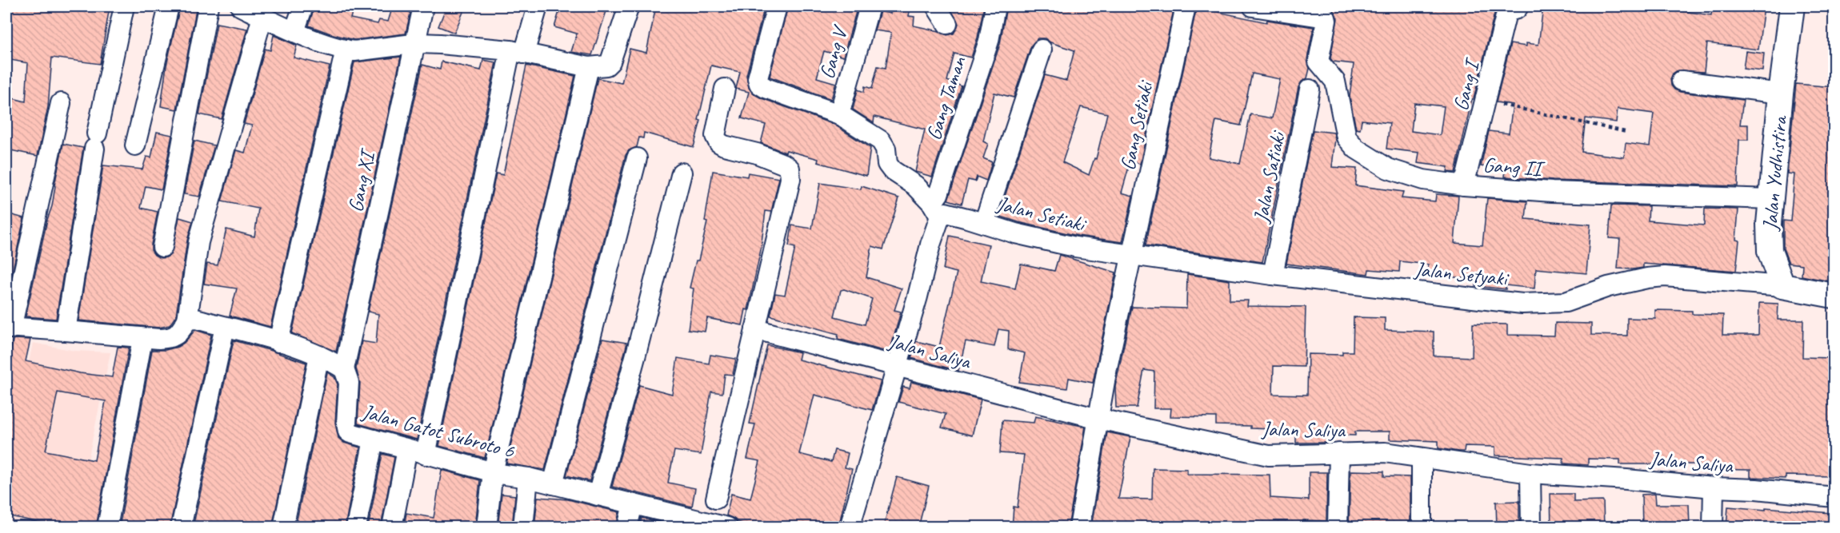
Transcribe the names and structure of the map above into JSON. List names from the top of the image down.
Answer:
{
  "streets": {
    "street": [
      "Gang V",
      "Gang I",
      "Gang Taman",
      "Gang Setiaki",
      "Gang II",
      "Jalan Yudhistira",
      "Jalan Satiaki",
      "Gang XI",
      "Jalan Setiaki",
      "Jalan Setyaki",
      "Jalan Saliya",
      "Jalan Gatot Subroto 6"
    ]
  },
  "crossings": [
    ["Gang I", "Gang II"],
    ["Gang Taman", "Jalan Setiaki"],
    ["Gang Setiaki", "Jalan Setiaki"],
    ["Gang Setiaki", "Jalan Setyaki"],
    ["Gang Setiaki", "Jalan Saliya"],
    ["Gang II", "Jalan Yudhistira"],
    ["Jalan Yudhistira", "Jalan Setyaki"],
    ["Jalan Satiaki", "Jalan Setyaki"],
    ["Gang XI", "Jalan Gatot Subroto 6"],
    ["Jalan Setiaki", "Jalan Setyaki"]
  ]
}
